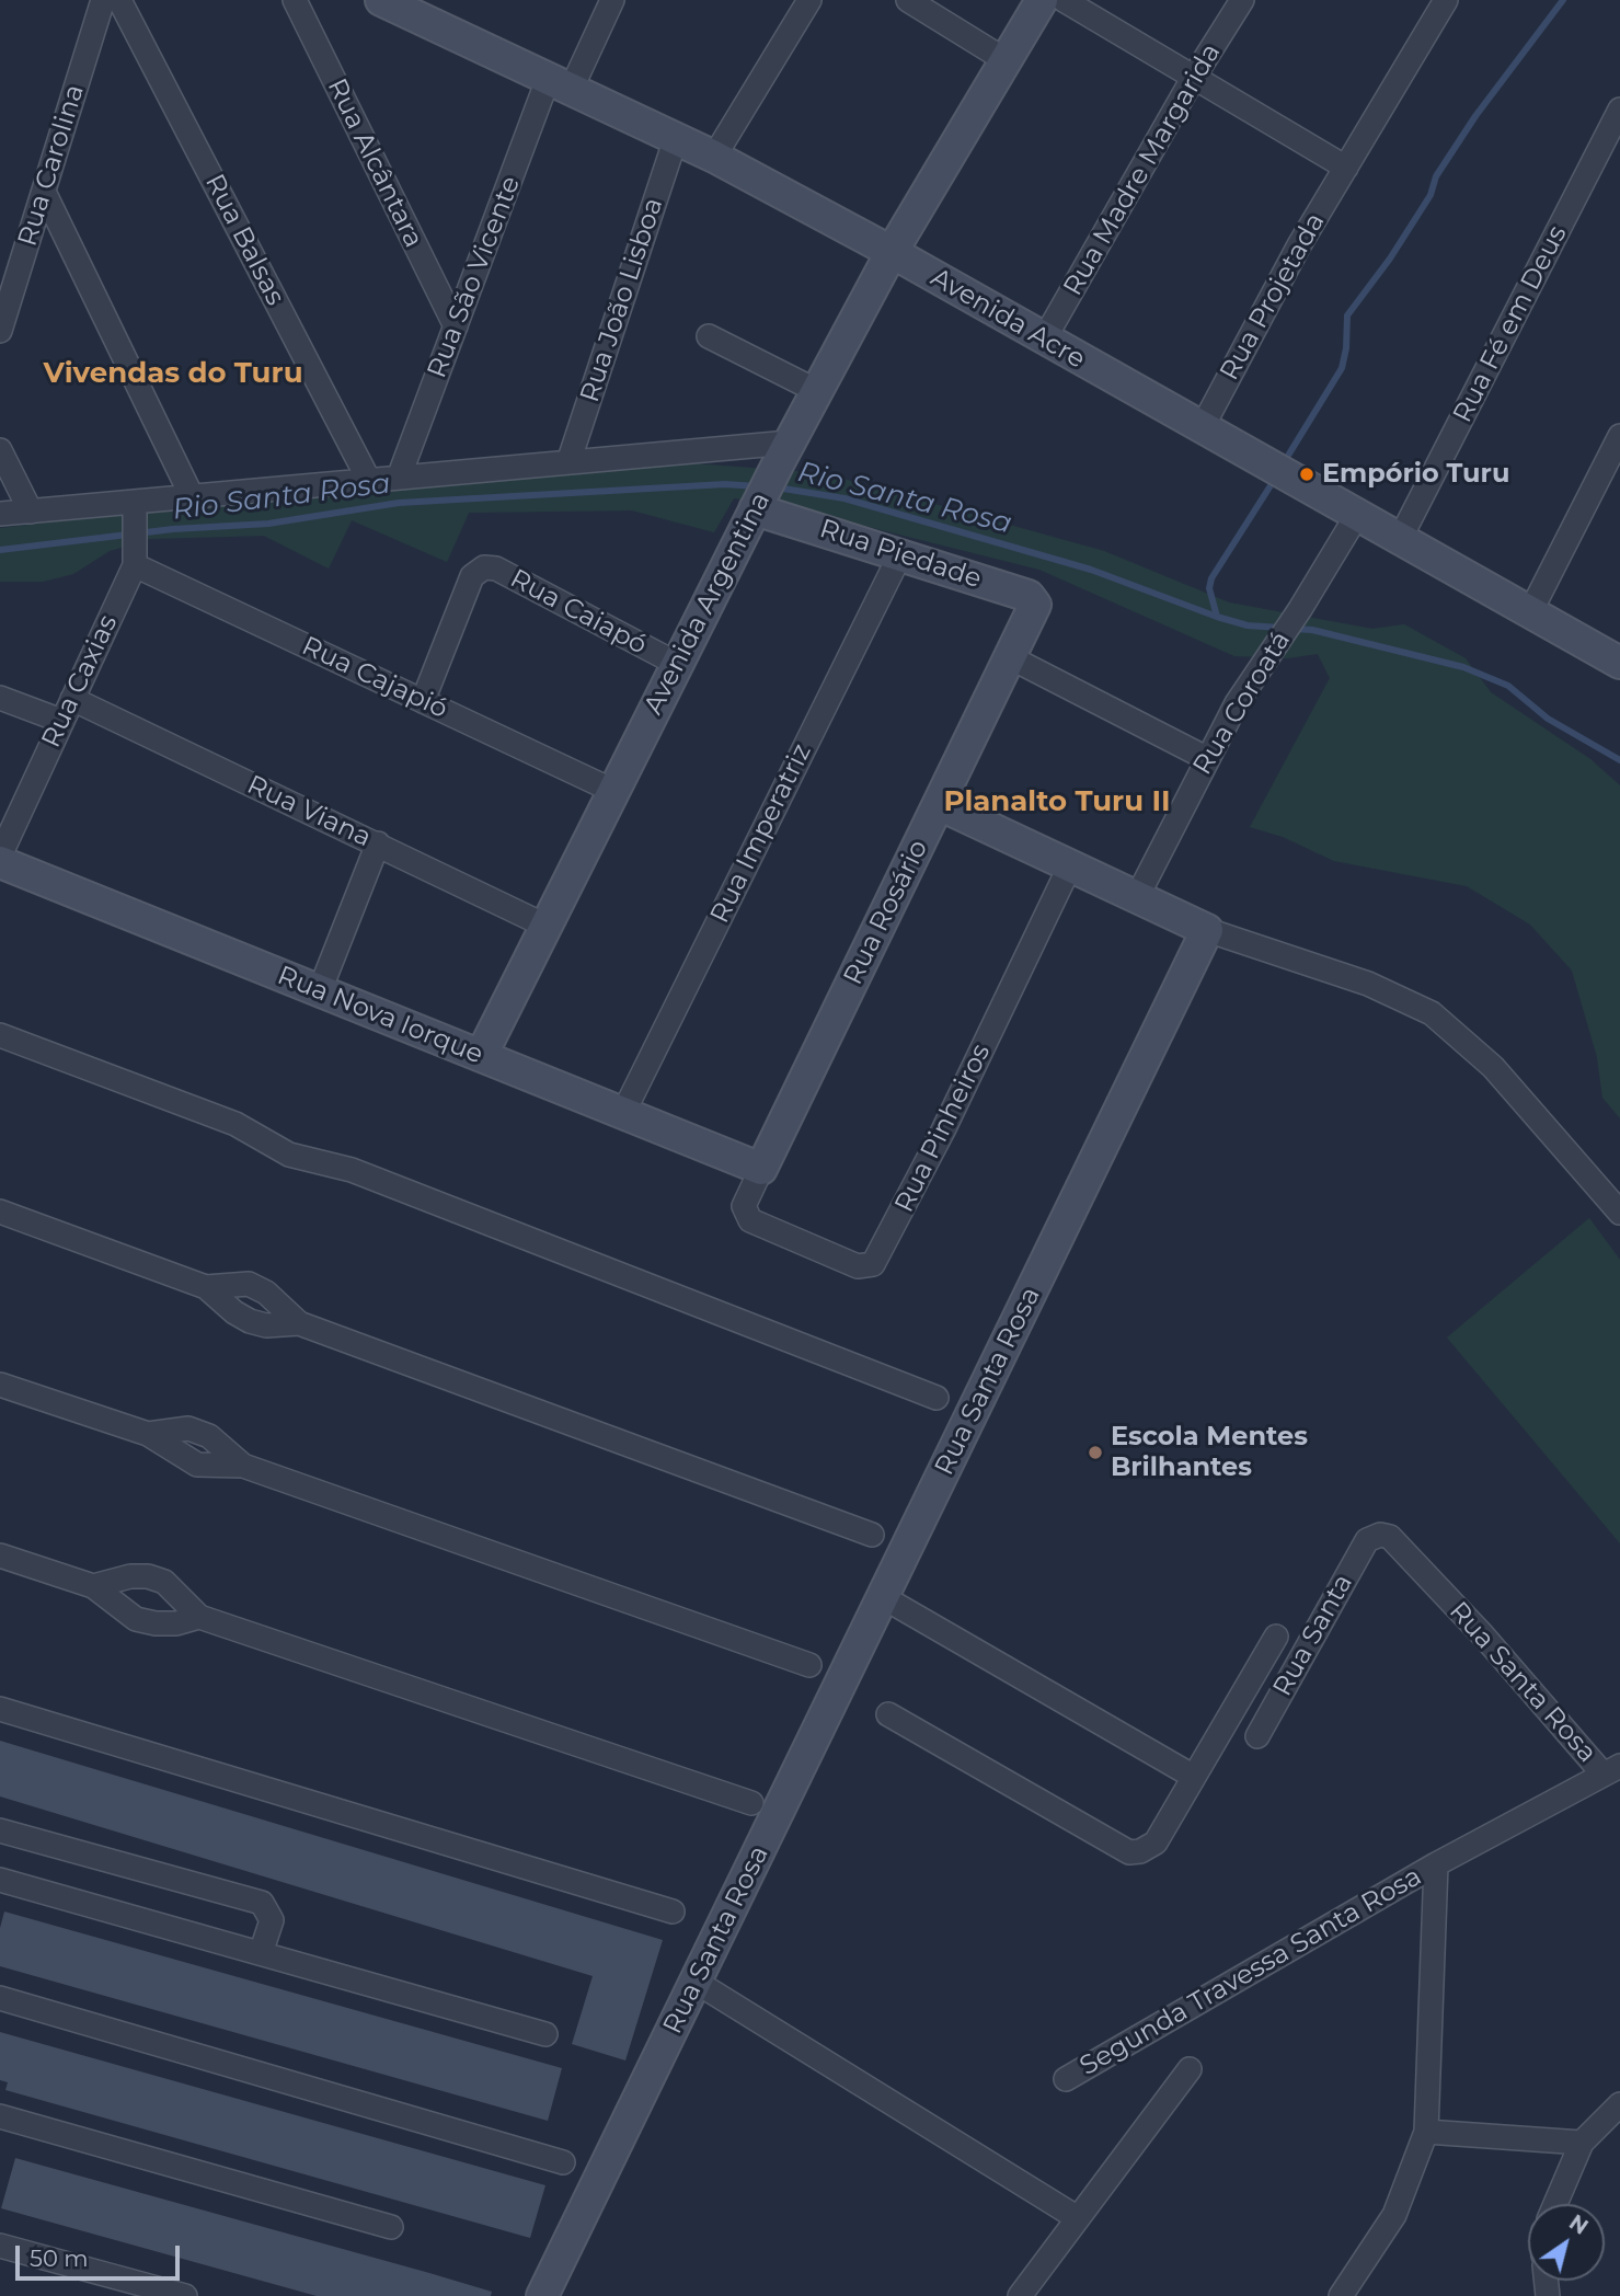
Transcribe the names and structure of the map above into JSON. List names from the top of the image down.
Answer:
{
  "streets": {
    "street": [
      "Rua Alcântara",
      "Rua Carolina",
      "Rua Madre Margarida",
      "Rua Balsas",
      "Rua São Vicente",
      "Rua Projetada",
      "Rua João Lisboa",
      "Avenida Acre",
      "Rua Fé em Deus",
      "Rua Piedade",
      "Avenida Argentina",
      "Rua Caiapó",
      "Rua Cajapió",
      "Rua Caxias",
      "Rua Coroatá",
      "Rua Viana",
      "Rua Imperatriz",
      "Rua Rosário",
      "Rua Nova Iorque",
      "Rua Pinheiros",
      "Rua Santa Rosa",
      "Rua Santa",
      "Segunda Travessa Santa Rosa"
    ]
  },
  "crossings": [
    ["Rua Alcântara", "Rua São Vicente"],
    ["Rua Madre Margarida", "Avenida Acre"],
    ["Rua São Vicente", "Avenida Acre"],
    ["Rua Projetada", "Avenida Acre"],
    ["Rua João Lisboa", "Avenida Acre"],
    ["Avenida Acre", "Rua Fé em Deus"],
    ["Avenida Acre", "Avenida Argentina"],
    ["Avenida Acre", "Rua Coroatá"],
    ["Rua Piedade", "Avenida Argentina"],
    ["Rua Piedade", "Rua Imperatriz"],
    ["Rua Piedade", "Rua Rosário"],
    ["Avenida Argentina", "Rua Caiapó"],
    ["Avenida Argentina", "Rua Cajapió"],
    ["Avenida Argentina", "Rua Viana"],
    ["Avenida Argentina", "Rua Nova Iorque"],
    ["Rua Caiapó", "Rua Cajapió"],
    ["Rua Cajapió", "Rua Caxias"],
    ["Rua Caxias", "Rua Viana"],
    ["Rua Imperatriz", "Rua Nova Iorque"],
    ["Rua Rosário", "Rua Nova Iorque"],
    ["Rua Rosário", "Rua Pinheiros"],
    ["Rua Santa Rosa", "Rua Santa"],
    ["Rua Santa Rosa", "Segunda Travessa Santa Rosa"]
  ],
  "districts": ["Vivendas do Turu", "Planalto Turu II"],
  "water": ["Rio Santa Rosa"],
  "places": ["Empório Turu", "Escola Mentes Brilhantes"],
  "scale_bar": "50 m",
  "north": "top right"
}
